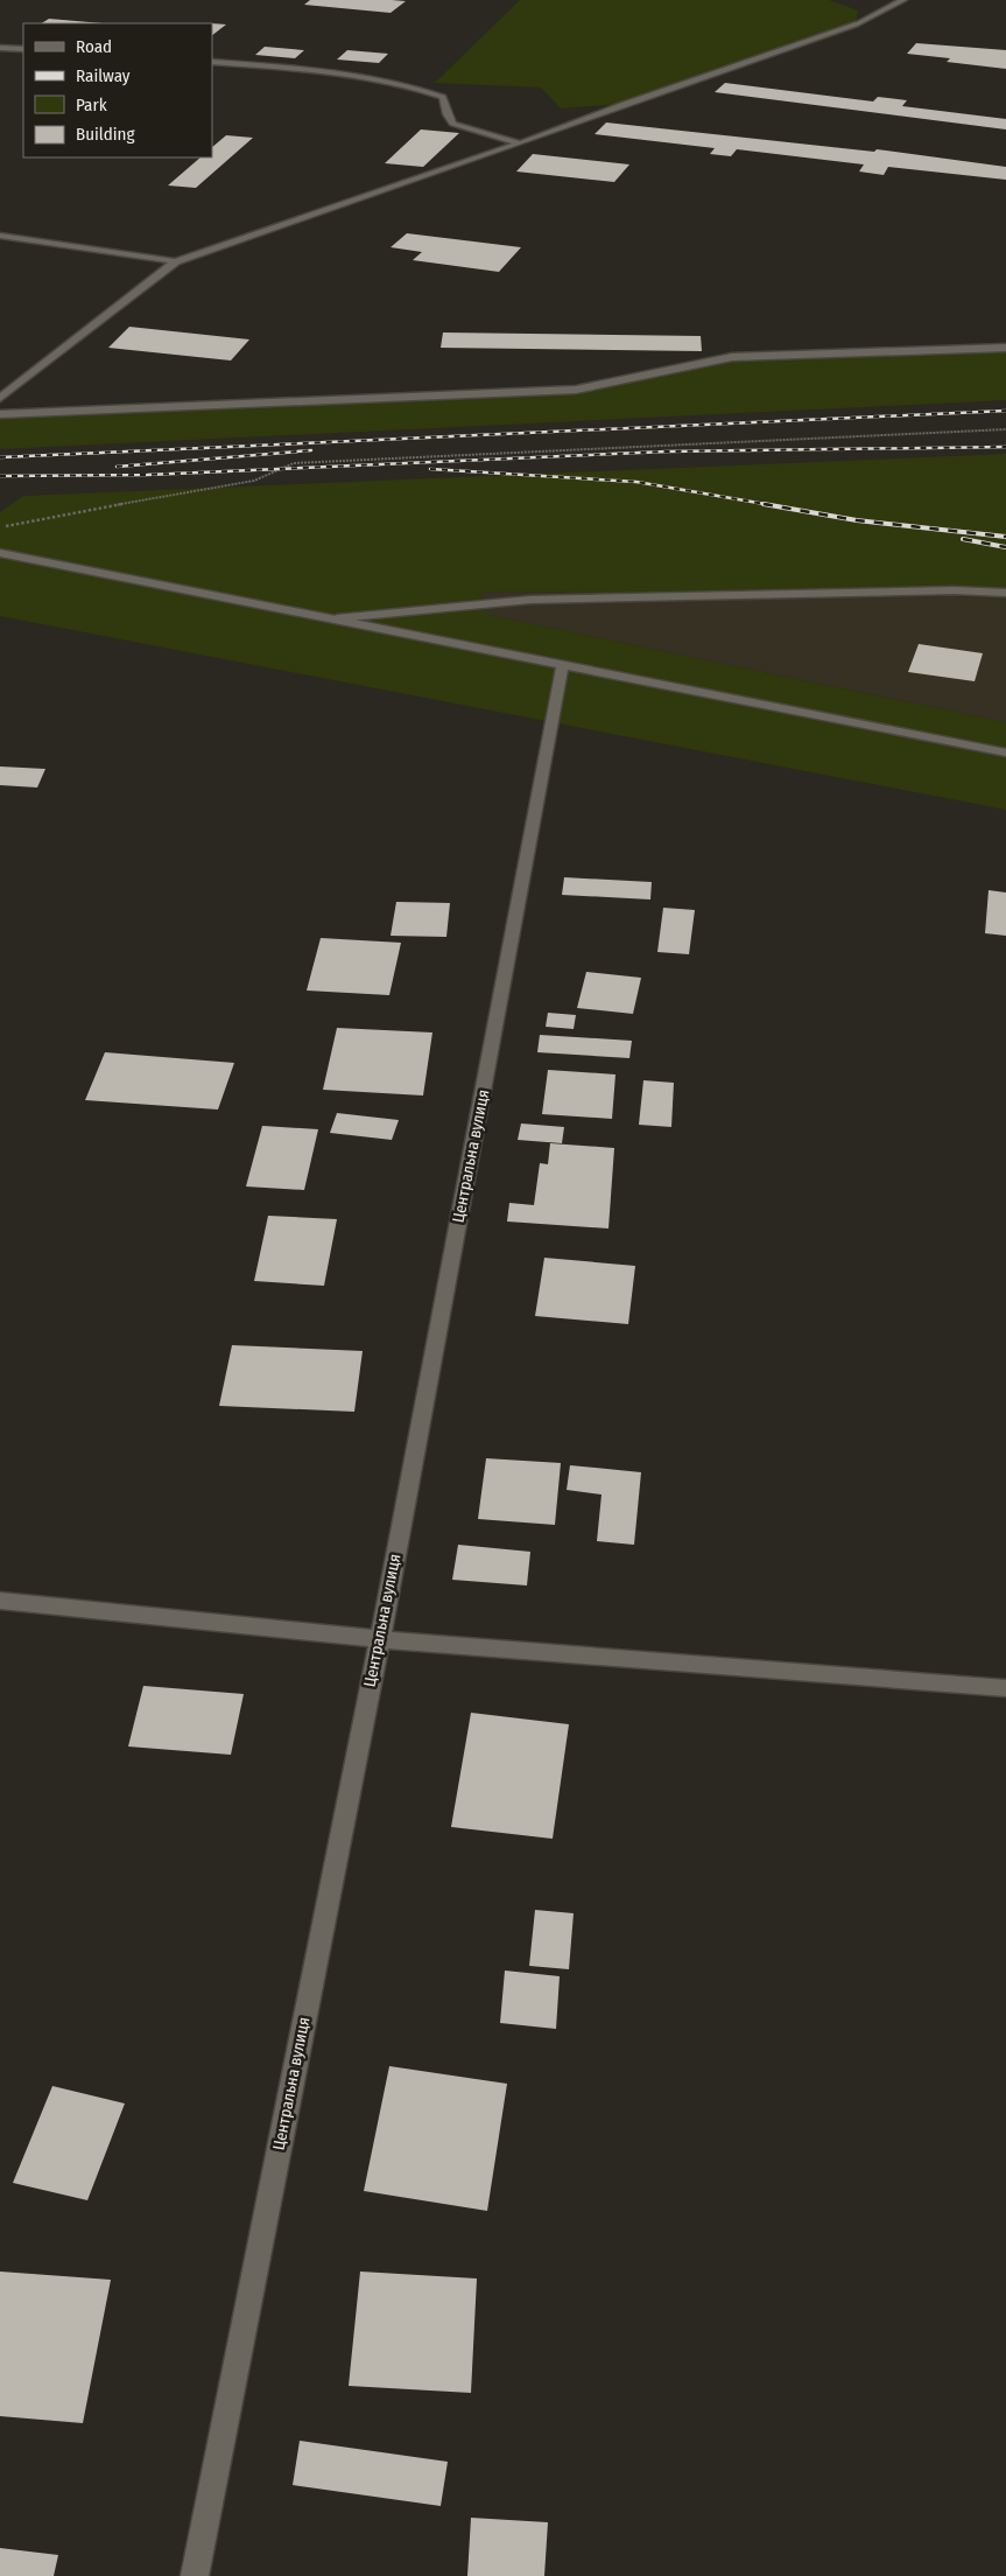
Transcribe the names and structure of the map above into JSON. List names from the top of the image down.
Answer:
{
  "streets": {
    "street": ["Центральна вулиця"]
  },
  "legend": [
    "Road",
    "Railway",
    "Park",
    "Building"
  ]
}
